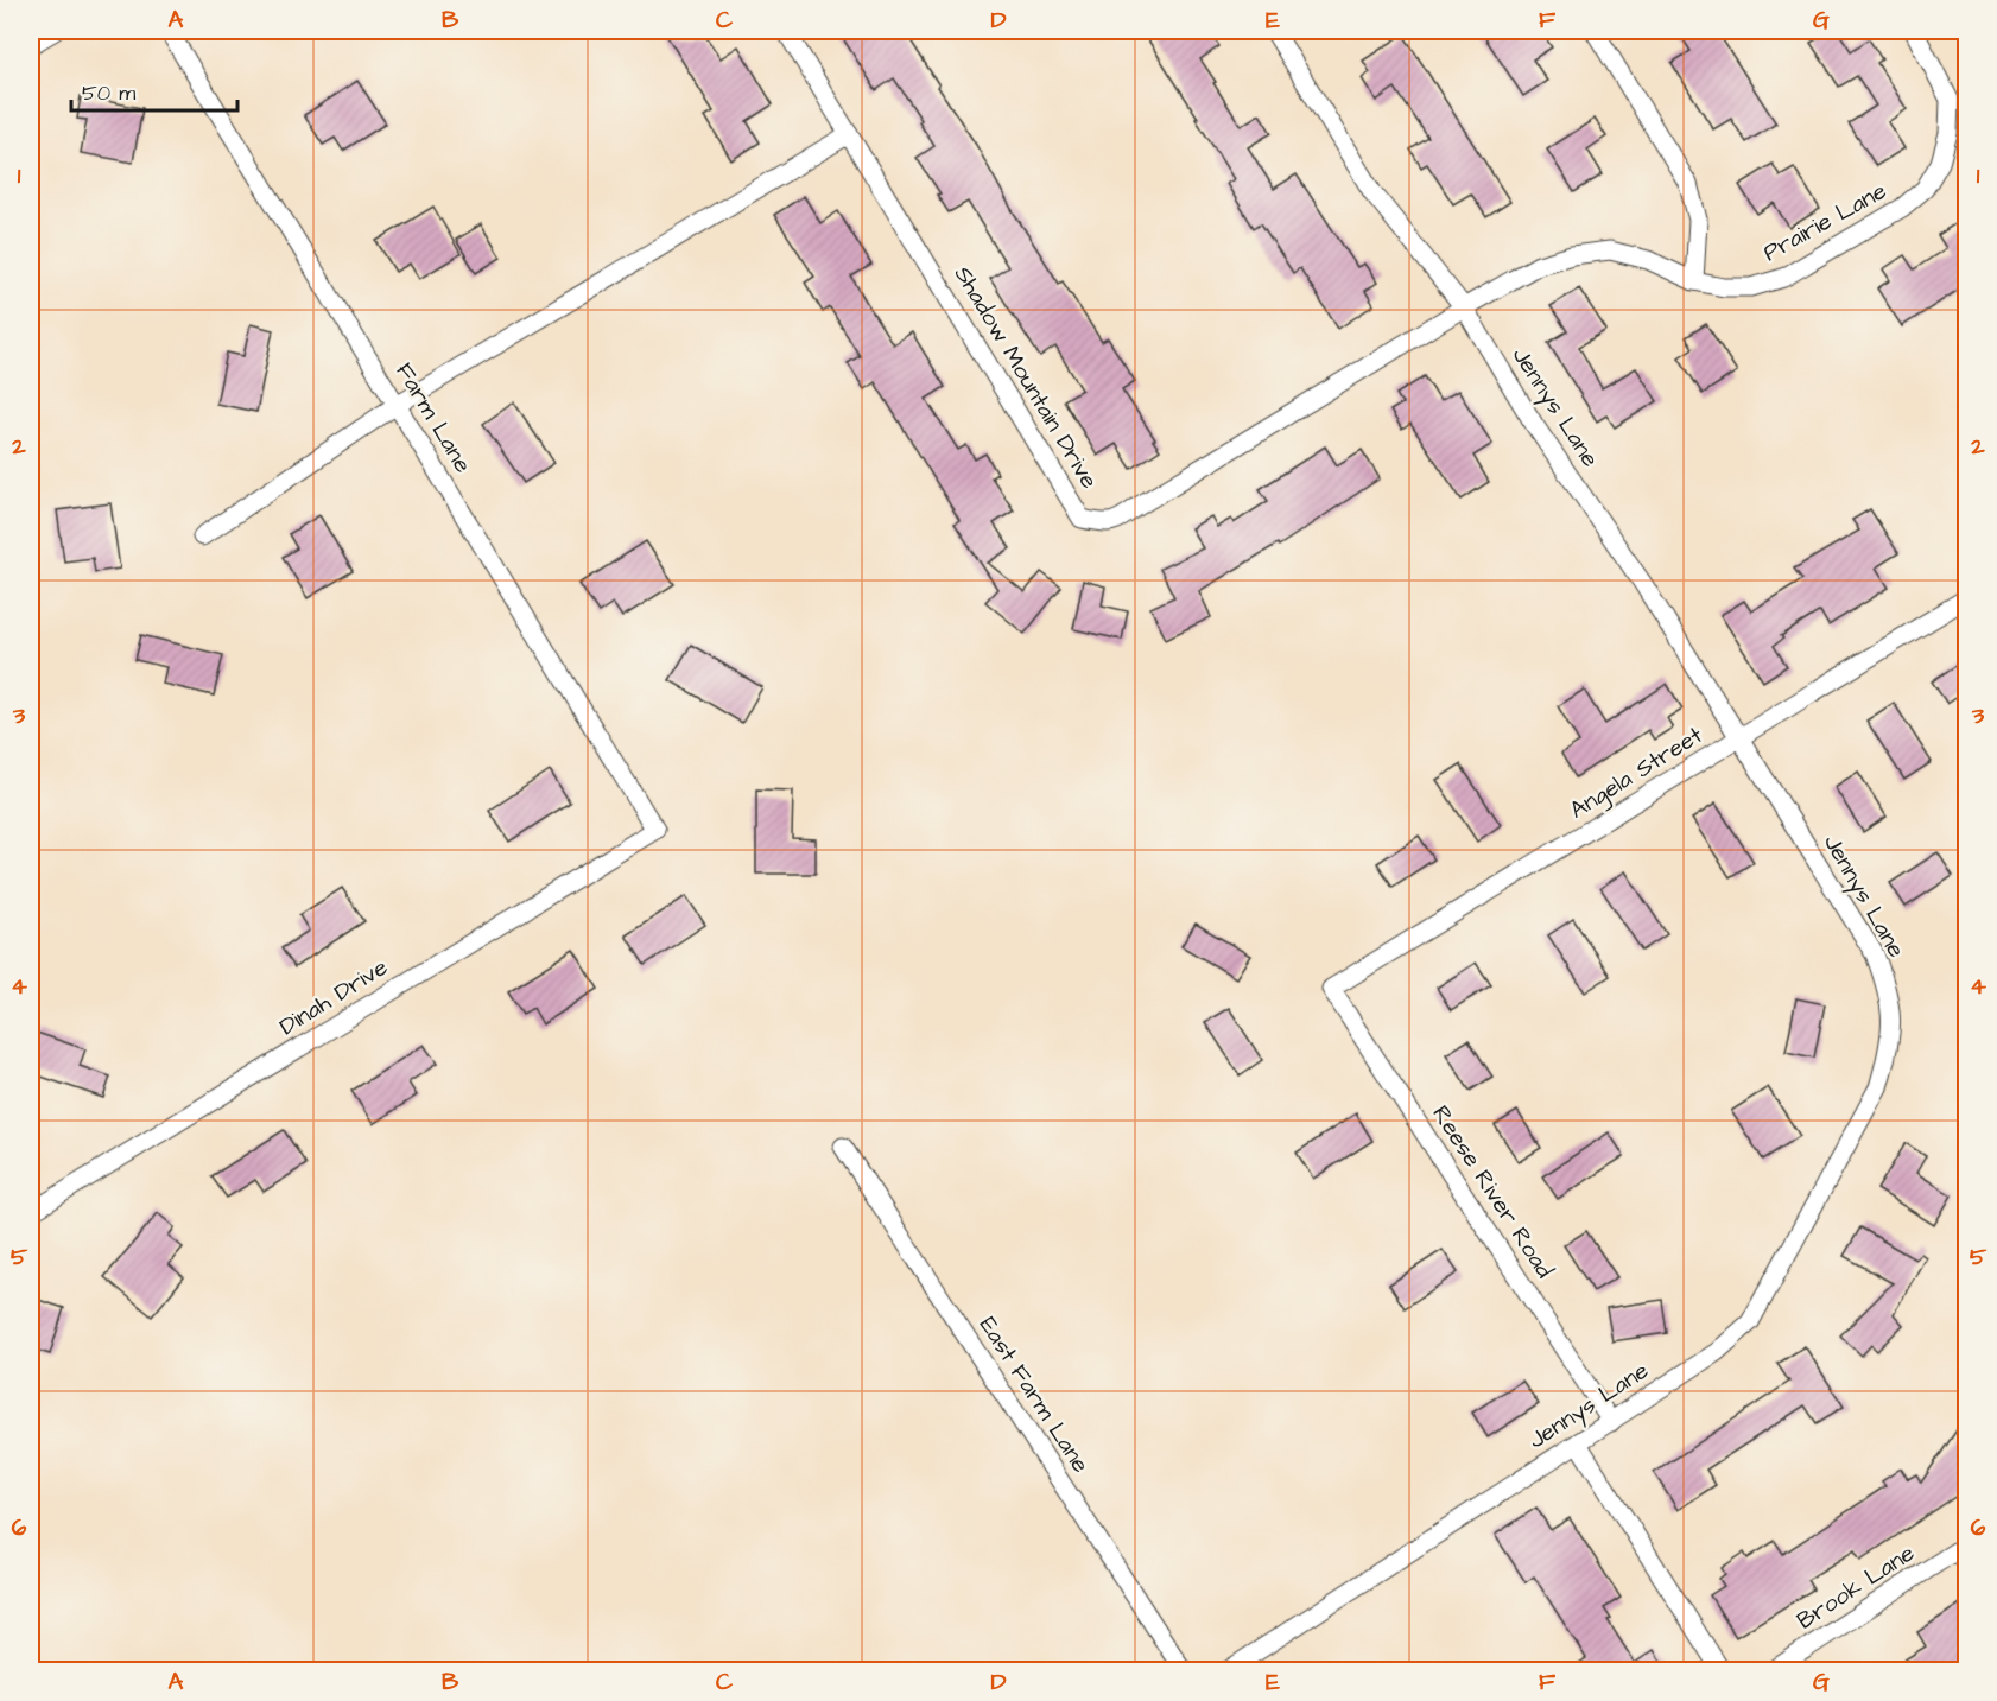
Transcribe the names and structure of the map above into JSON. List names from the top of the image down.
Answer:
{
  "streets": {
    "street": [
      "Prairie Lane",
      "Shadow Mountain Drive",
      "Jennys Lane",
      "Farm Lane",
      "Angela Street",
      "Dinah Drive",
      "Reese River Road",
      "East Farm Lane",
      "Brook Lane"
    ]
  },
  "crossings": [
    ["Prairie Lane", "Shadow Mountain Drive"],
    ["Prairie Lane", "Jennys Lane"],
    ["Shadow Mountain Drive", "Jennys Lane"],
    ["Jennys Lane", "Angela Street"],
    ["Jennys Lane", "Reese River Road"],
    ["Farm Lane", "Dinah Drive"],
    ["Angela Street", "Reese River Road"]
  ],
  "scale_bar": "50 m",
  "grid": {
    "columns": [
      "A",
      "B",
      "C",
      "D",
      "E",
      "F",
      "G"
    ],
    "rows": [
      "1",
      "2",
      "3",
      "4",
      "5",
      "6"
    ]
  }
}
